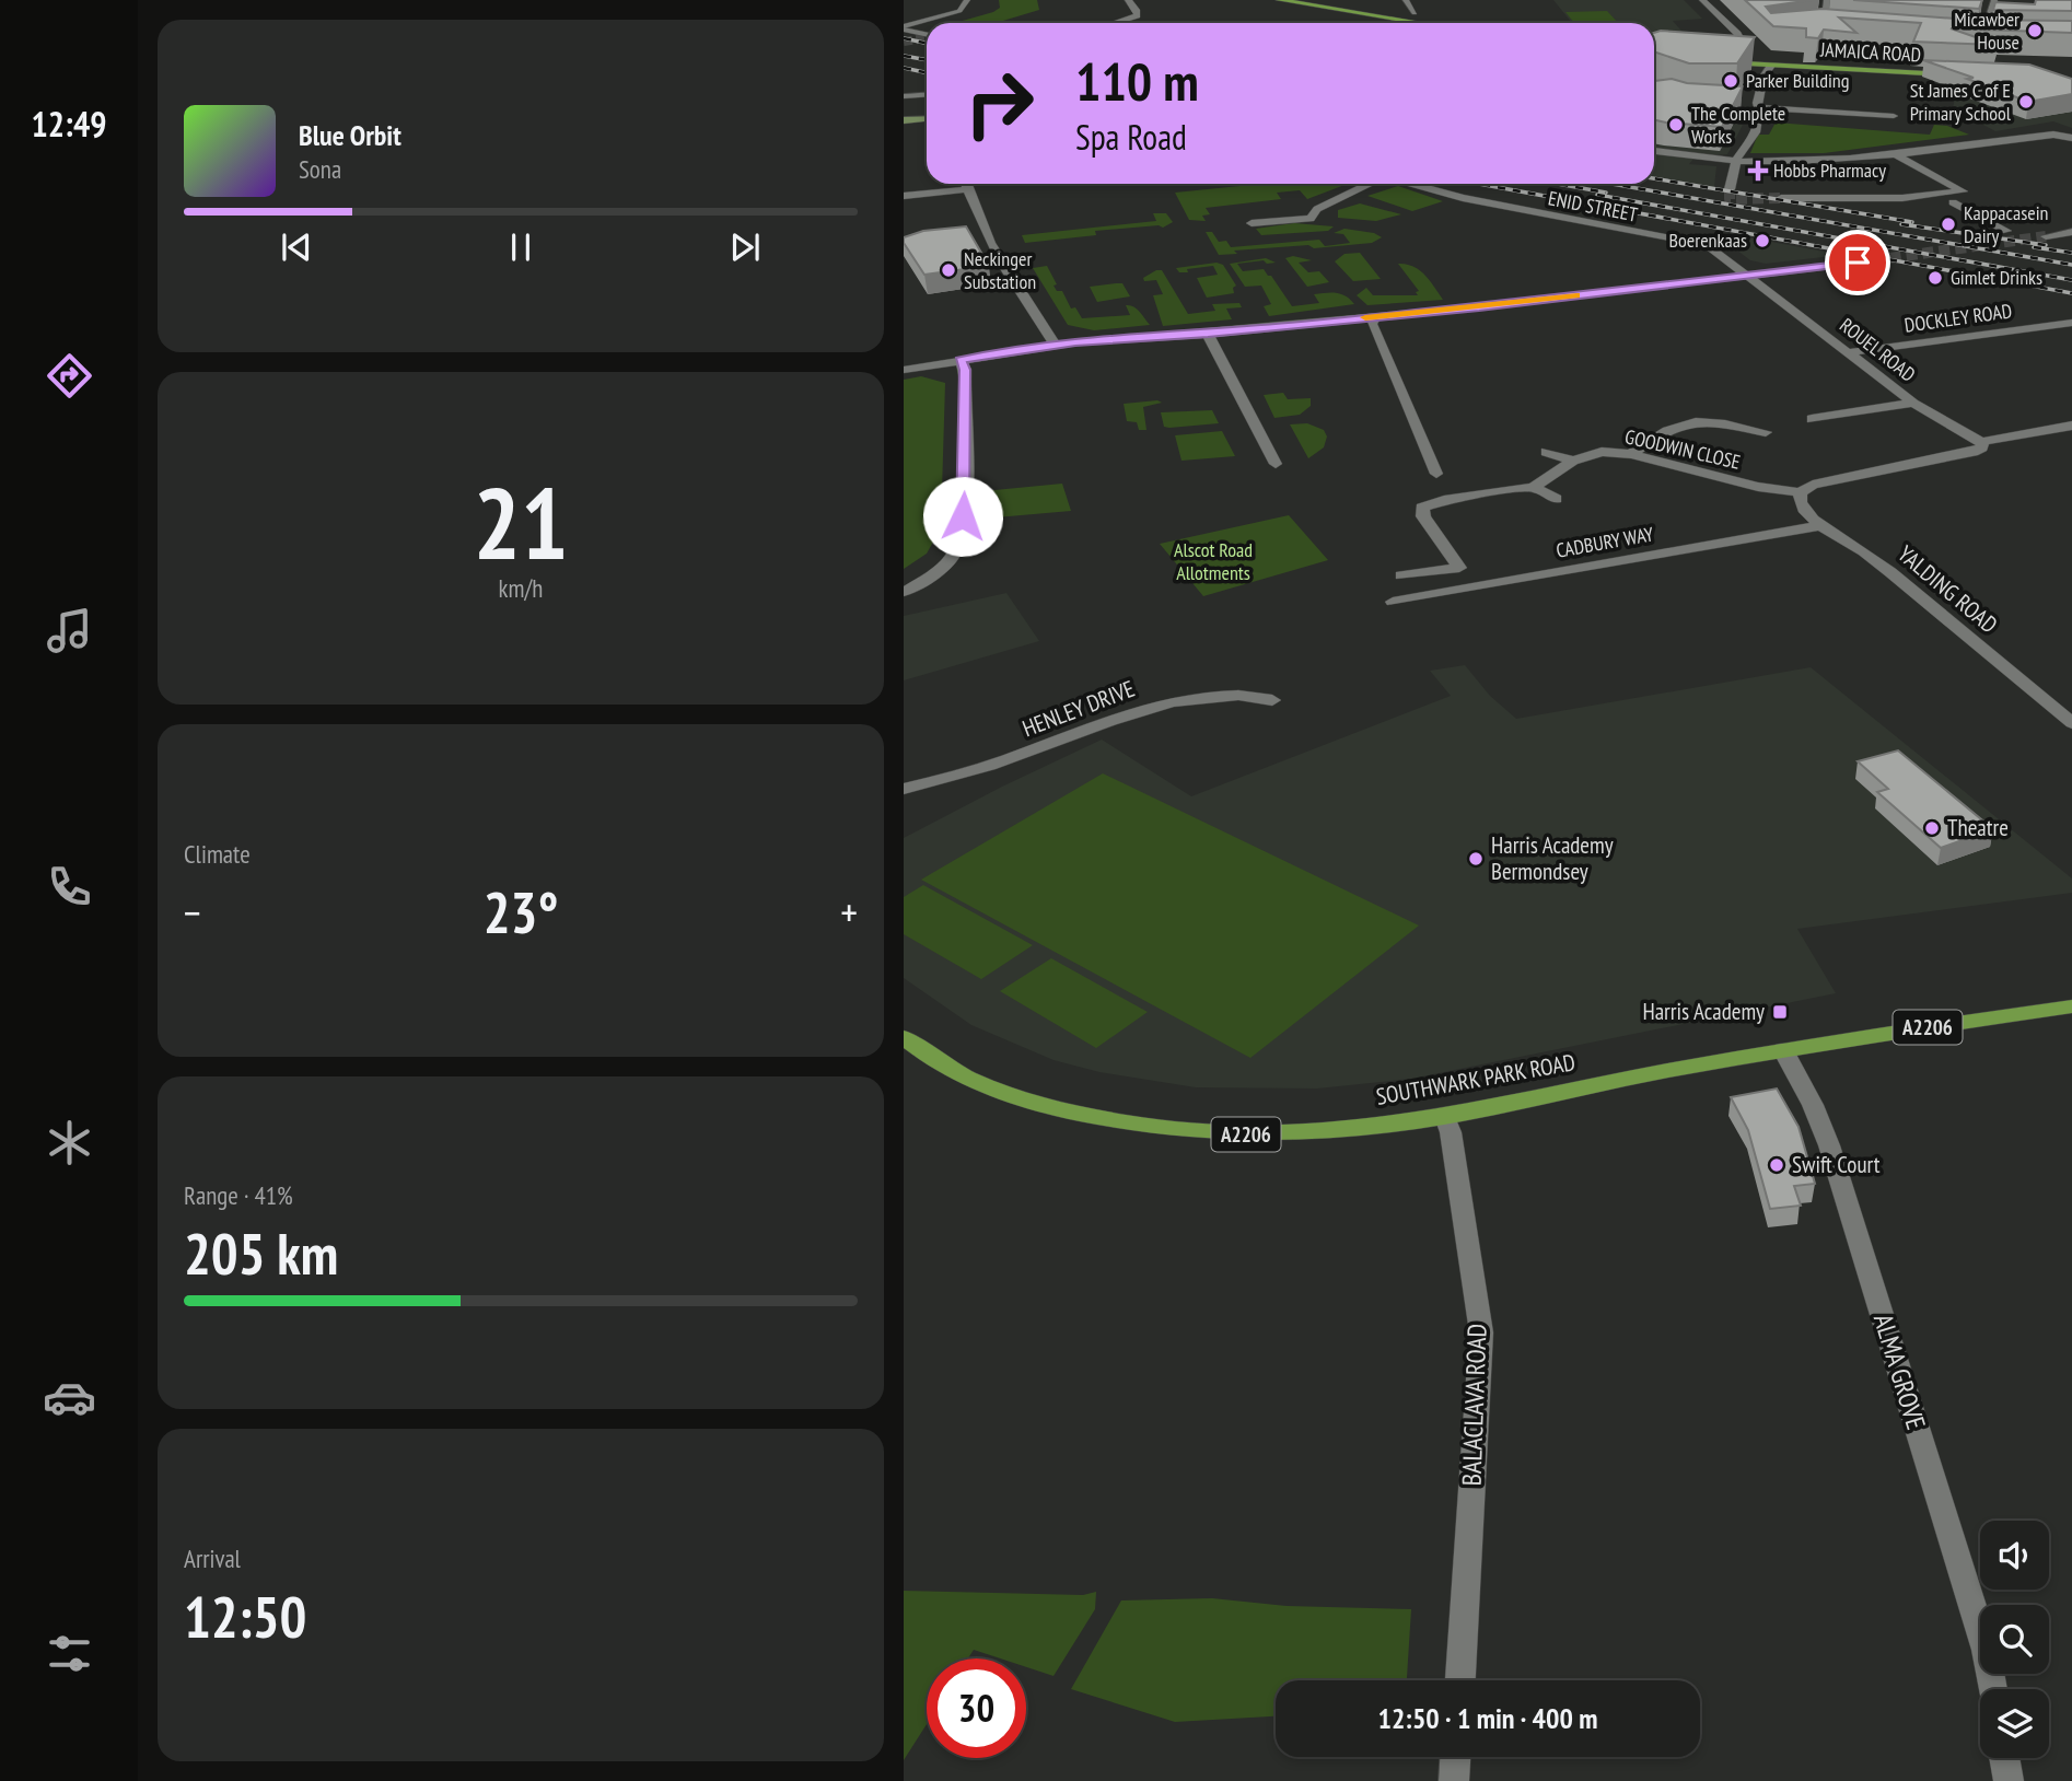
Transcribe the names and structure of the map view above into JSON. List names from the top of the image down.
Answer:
{
  "streets": {
    "main road": ["JAMAICA ROAD", "A2206", "SOUTHWARK PARK ROAD"],
    "street": [
      "ENID STREET",
      "DOCKLEY ROAD",
      "ROUEL ROAD",
      "GOODWIN CLOSE",
      "CADBURY WAY",
      "YALDING ROAD",
      "HENLEY DRIVE",
      "ALMA GROVE",
      "BALACLAVA ROAD"
    ]
  },
  "crossings": [
    ["ENID STREET", "ROUEL ROAD"],
    ["DOCKLEY ROAD", "ROUEL ROAD"],
    ["GOODWIN CLOSE", "YALDING ROAD"],
    ["CADBURY WAY", "YALDING ROAD"],
    ["SOUTHWARK PARK ROAD", "ALMA GROVE"],
    ["SOUTHWARK PARK ROAD", "BALACLAVA ROAD"]
  ],
  "parks": ["Alscot Road Allotments"],
  "places": {
    "other": [
      "Micawber House",
      "Parker Building",
      "St James C of E Primary School",
      "The Complete Works",
      "Kappacasein Dairy",
      "Boerenkaas",
      "Neckinger Substation",
      "Gimlet Drinks",
      "Theatre",
      "Harris Academy Bermondsey",
      "Swift Court"
    ],
    "health": ["Hobbs Pharmacy"],
    "transit": ["Harris Academy"]
  },
  "page": {
    "tabs": "12:49",
    "turn": ["110 m", "Spa Road"],
    "song": ["Blue Orbit", "Sona"],
    "tile": [
      ["21", "km/h"],
      "Climate",
      ["Range · 41%", "205 km"],
      ["Arrival", "12:50"]
    ],
    "heat": ["−", "23°", "+"],
    "limit": "30",
    "trip": "12:50 · 1 min · 400 m"
  }
}
